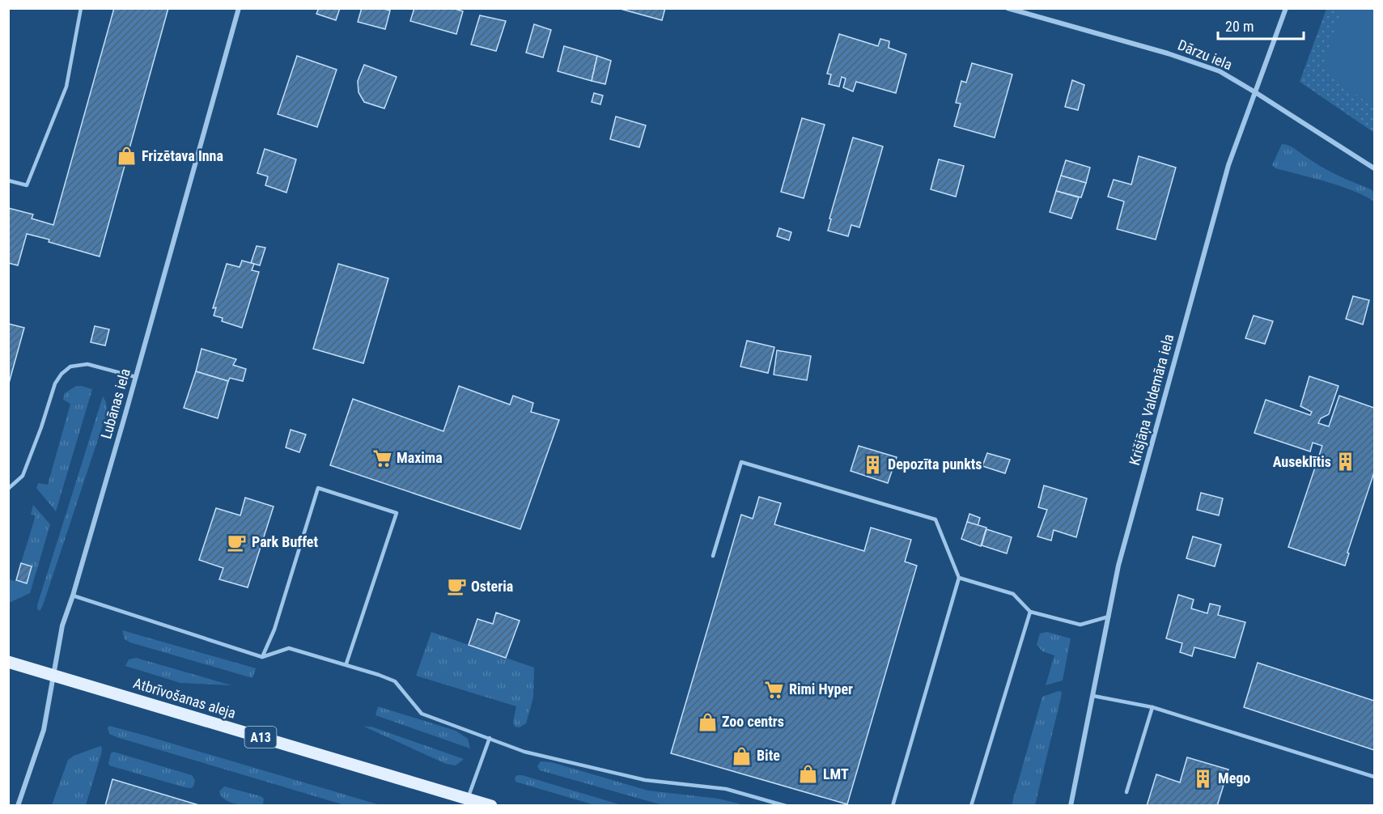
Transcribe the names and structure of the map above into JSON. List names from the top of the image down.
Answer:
{
  "streets": {
    "main road": ["Atbrīvošanas aleja", "A13"],
    "street": ["Dārzu iela", "Krišjāņa Valdemāra iela", "Lubānas iela"]
  },
  "crossings": [
    ["Dārzu iela", "Krišjāņa Valdemāra iela"],
    ["Lubānas iela", "Atbrīvošanas aleja"]
  ],
  "places": {
    "shop": [
      "Frizētava Inna",
      "Zoo centrs",
      "Bite",
      "LMT"
    ],
    "supermarket": ["Maxima", "Rimi Hyper"],
    "building": ["Auseklītis", "Depozīta punkts", "Mego"],
    "cafe": ["Park Buffet", "Osteria"]
  },
  "scale_bar": "20 m"
}
